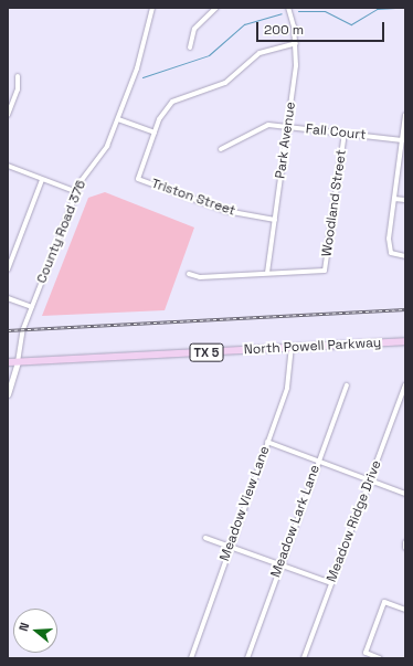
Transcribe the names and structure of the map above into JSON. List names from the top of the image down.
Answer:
{
  "streets": {
    "main road": ["North Powell Parkway", "TX 5"],
    "street": [
      "Fall Court",
      "Park Avenue",
      "Triston Street",
      "Woodland Street",
      "County Road 376",
      "Meadow View Lane",
      "Meadow Lark Lane",
      "Meadow Ridge Drive"
    ]
  },
  "crossings": [
    ["Fall Court", "Park Avenue"],
    ["Fall Court", "Woodland Street"],
    ["Park Avenue", "Triston Street"],
    ["Park Avenue", "Woodland Street"],
    ["County Road 376", "North Powell Parkway"],
    ["North Powell Parkway", "Meadow View Lane"]
  ],
  "scale_bar": "200 m",
  "north": "left"
}
